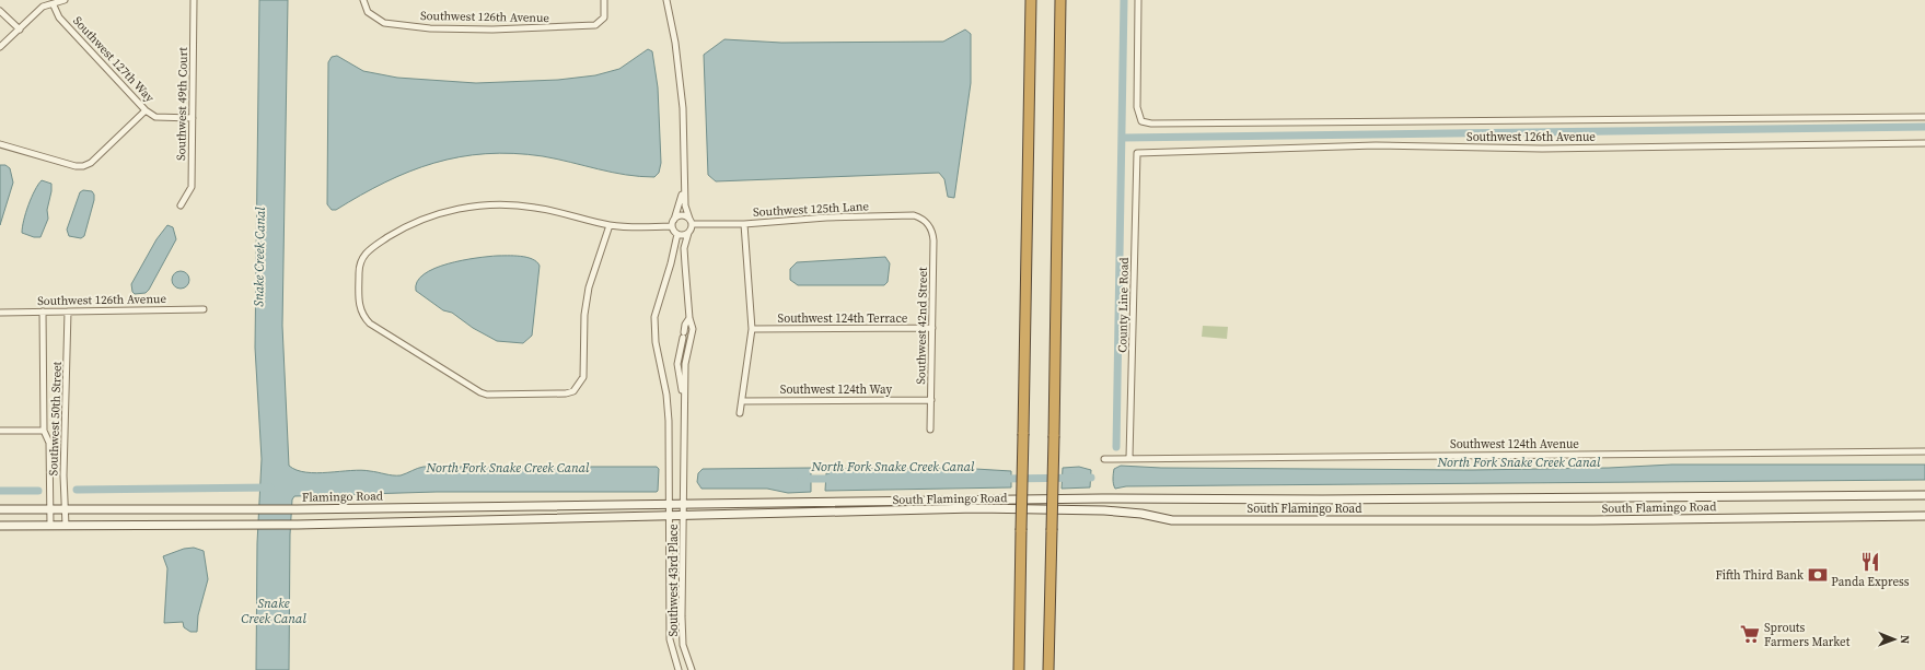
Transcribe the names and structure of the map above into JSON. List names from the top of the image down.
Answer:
{
  "streets": {
    "main road": ["Flamingo Road", "South Flamingo Road"],
    "street": [
      "Southwest 126th Avenue",
      "Southwest 127th Way",
      "Southwest 49th Court",
      "Southwest 125th Lane",
      "County Line Road",
      "Southwest 124th Terrace",
      "Southwest 42nd Street",
      "Southwest 124th Way",
      "Southwest 50th Street",
      "Southwest 124th Avenue",
      "Southwest 43rd Place"
    ]
  },
  "crossings": [
    ["Southwest 126th Avenue", "County Line Road"],
    ["Southwest 126th Avenue", "Southwest 50th Street"],
    ["Southwest 127th Way", "Southwest 49th Court"],
    ["Southwest 125th Lane", "Southwest 42nd Street"],
    ["Southwest 125th Lane", "Southwest 43rd Place"],
    ["County Line Road", "Southwest 124th Avenue"],
    ["Southwest 124th Terrace", "Southwest 42nd Street"],
    ["Southwest 42nd Street", "Southwest 124th Way"],
    ["Southwest 50th Street", "Flamingo Road"],
    ["Flamingo Road", "South Flamingo Road"],
    ["Flamingo Road", "Southwest 43rd Place"],
    ["South Flamingo Road", "Southwest 43rd Place"]
  ],
  "water": ["Snake Creek Canal", "North Fork Snake Creek Canal"],
  "places": {
    "restaurant": ["Panda Express"],
    "bank": ["Fifth Third Bank"],
    "supermarket": ["Sprouts Farmers Market"]
  },
  "north": "right"
}
